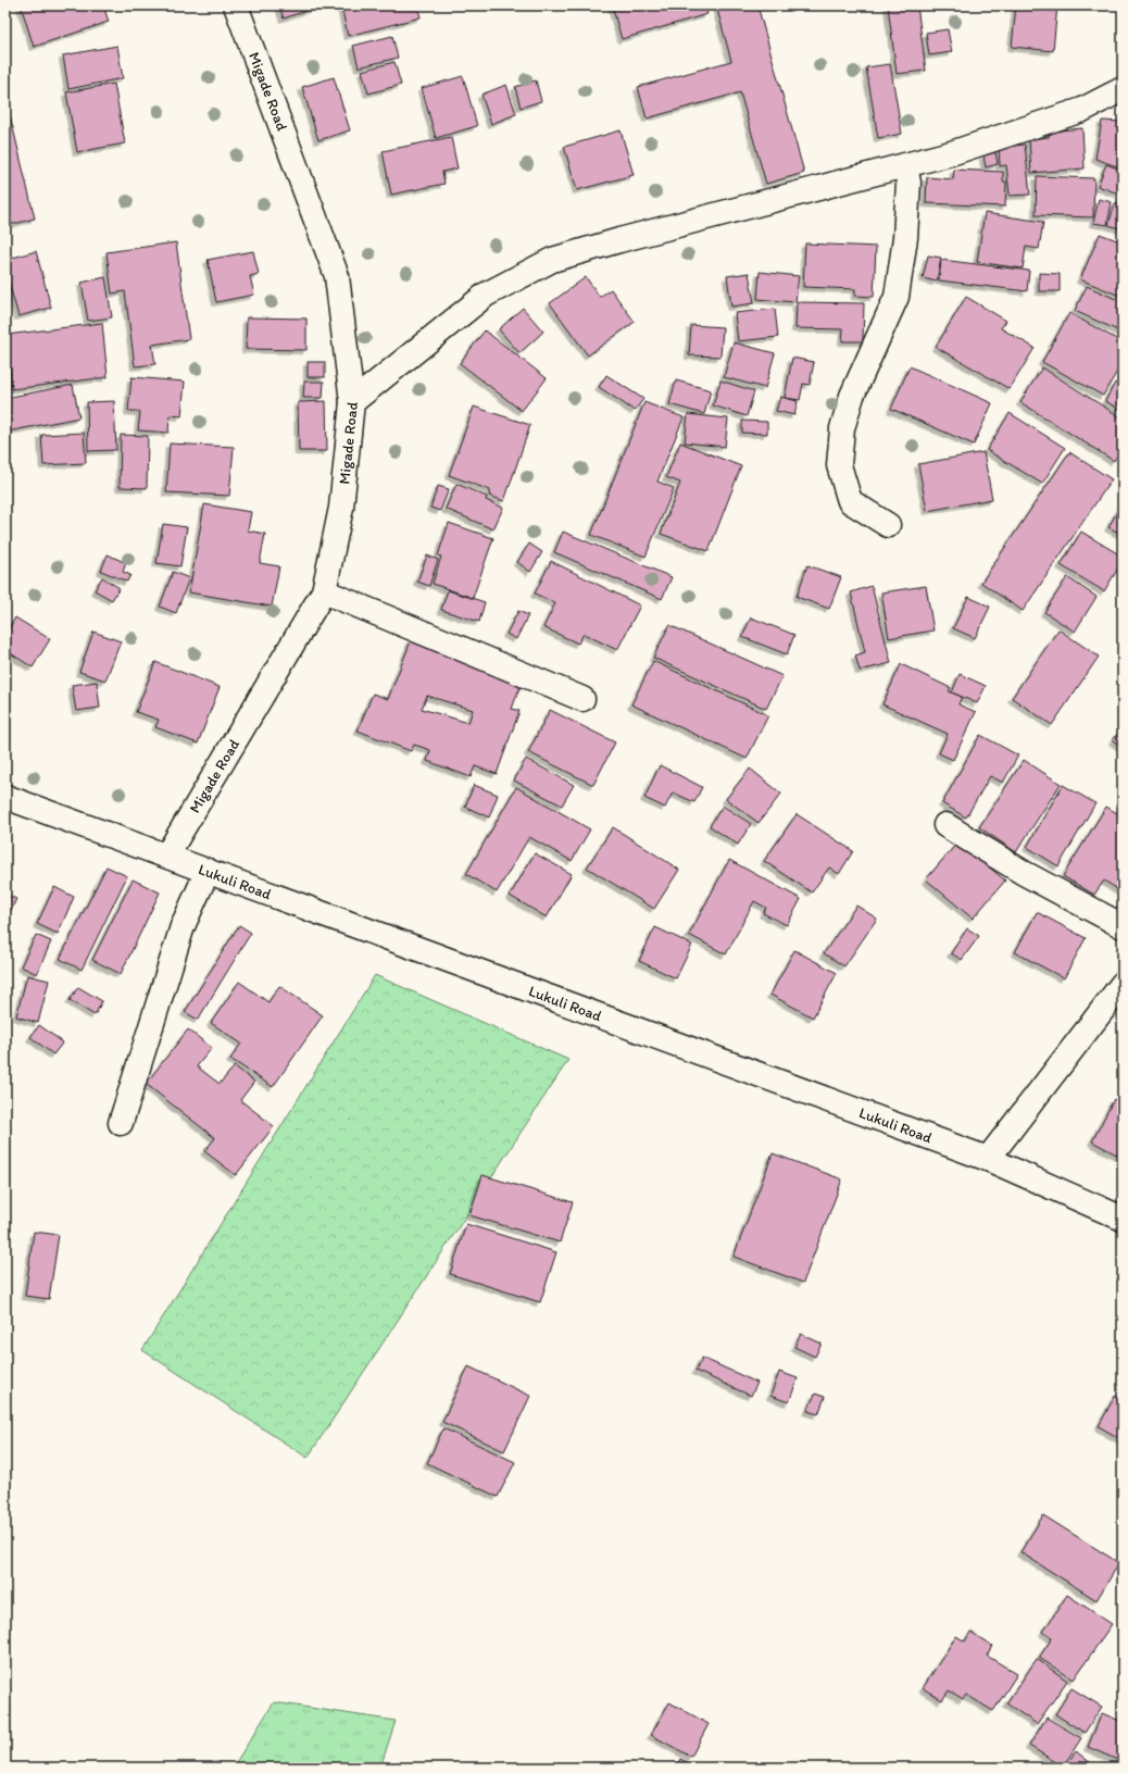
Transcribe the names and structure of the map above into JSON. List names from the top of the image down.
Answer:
{
  "streets": {
    "street": ["Migade Road", "Lukuli Road"]
  },
  "crossings": [
    ["Migade Road", "Lukuli Road"]
  ]
}
